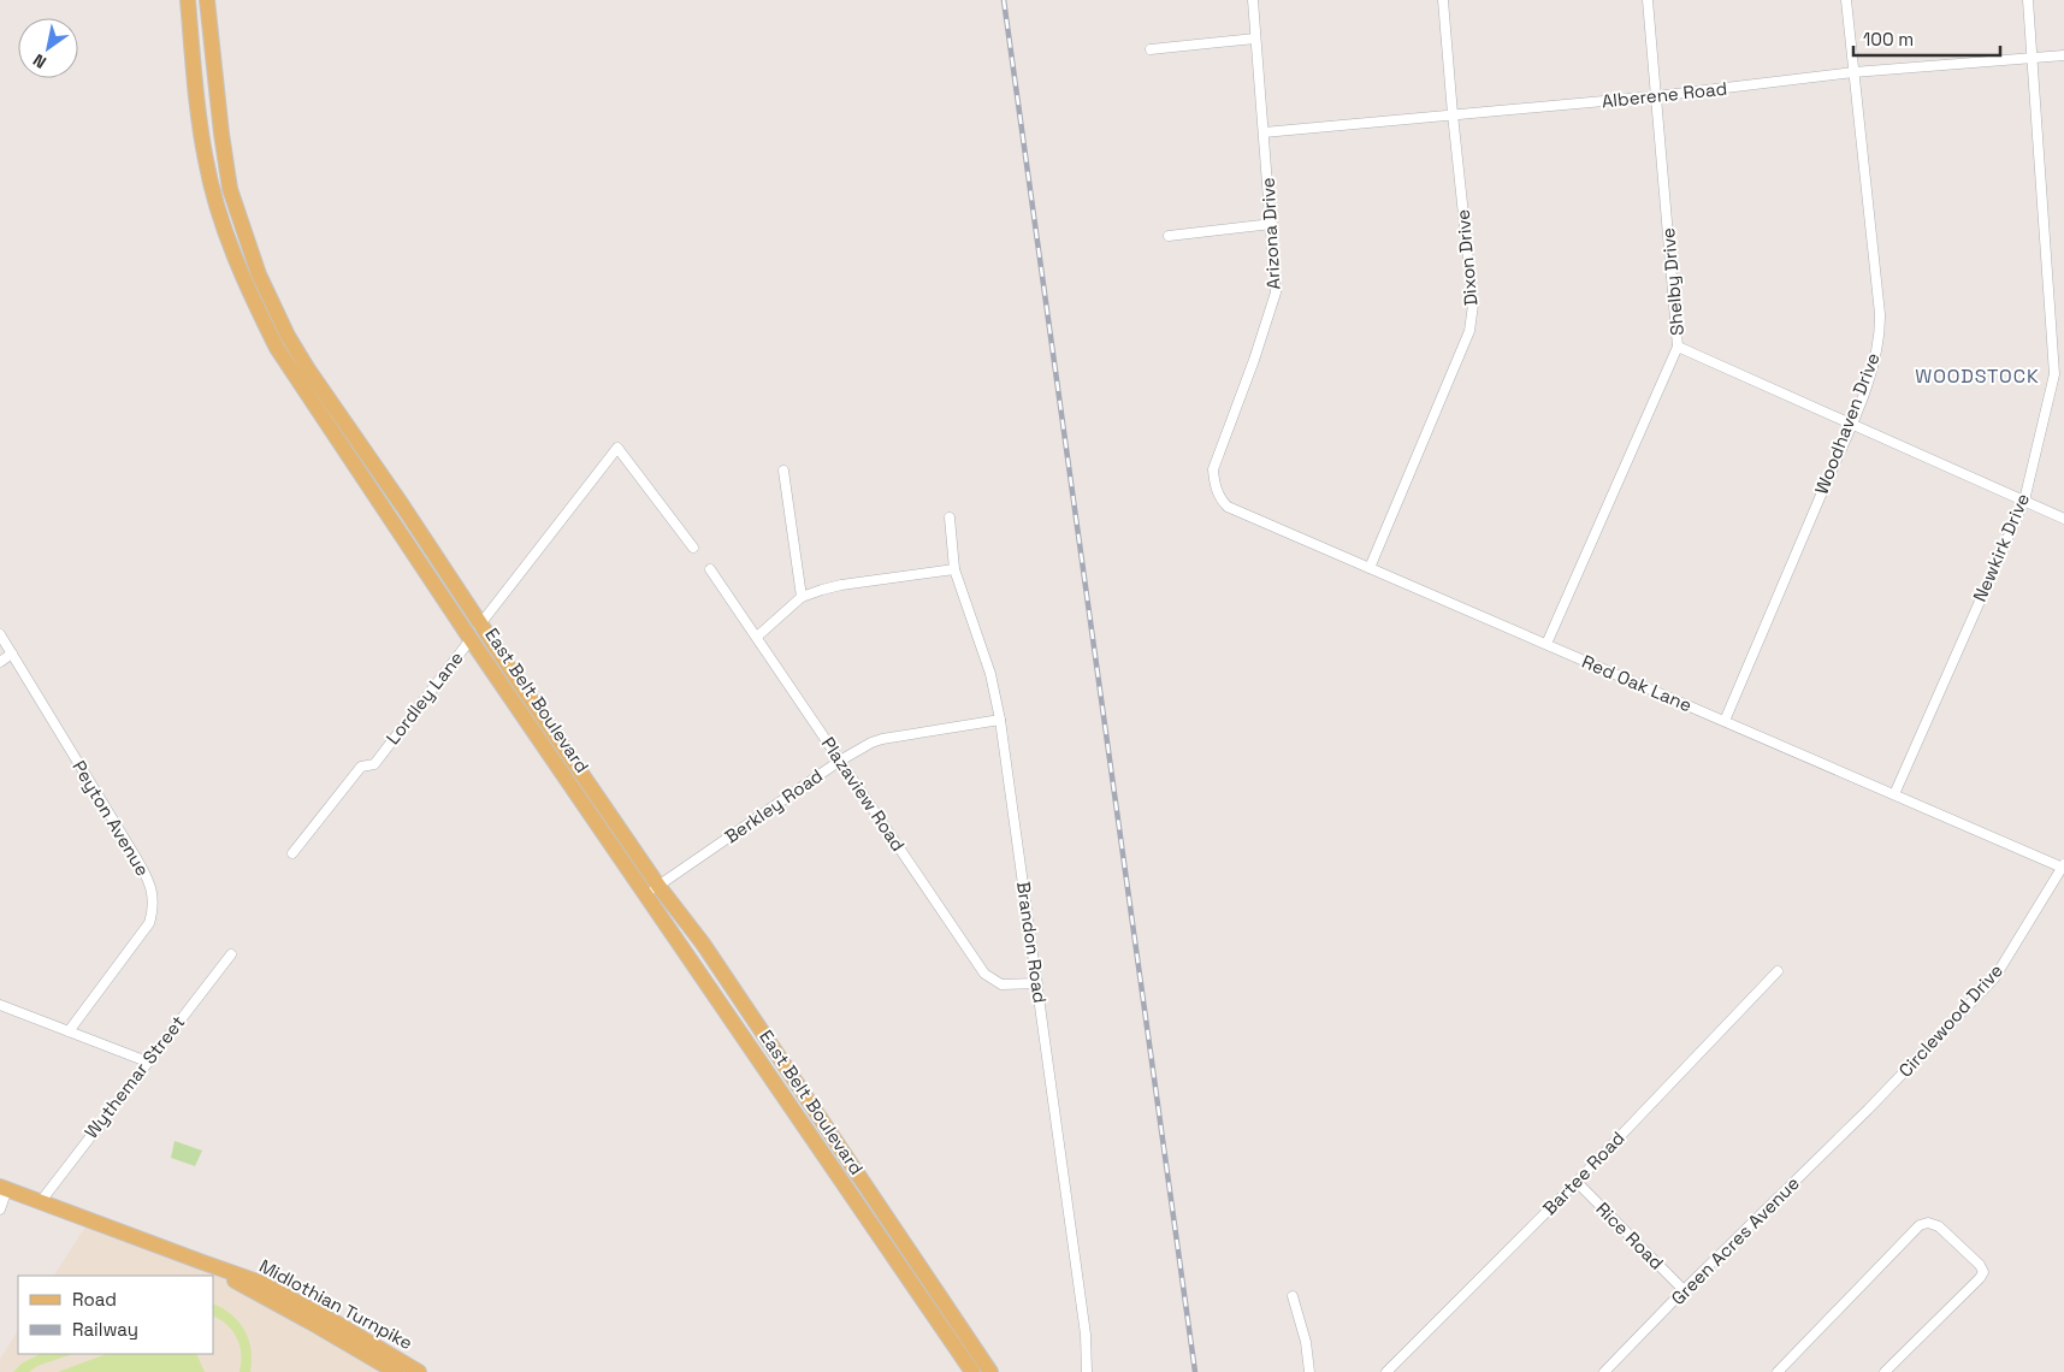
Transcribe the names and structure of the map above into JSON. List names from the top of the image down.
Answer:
{
  "streets": {
    "main road": ["East Belt Boulevard", "Midlothian Turnpike"],
    "street": [
      "Alberene Road",
      "Arizona Drive",
      "Dixon Drive",
      "Shelby Drive",
      "Woodhaven Drive",
      "Newkirk Drive",
      "Red Oak Lane",
      "Lordley Lane",
      "Plazaview Road",
      "Berkley Road",
      "Peyton Avenue",
      "Brandon Road",
      "Circlewood Drive",
      "Wythemar Street",
      "Bartee Road",
      "Rice Road",
      "Green Acres Avenue"
    ]
  },
  "crossings": [
    ["Alberene Road", "Arizona Drive"],
    ["Alberene Road", "Dixon Drive"],
    ["Alberene Road", "Shelby Drive"],
    ["Alberene Road", "Woodhaven Drive"],
    ["Alberene Road", "Newkirk Drive"],
    ["Arizona Drive", "Red Oak Lane"],
    ["Dixon Drive", "Red Oak Lane"],
    ["Shelby Drive", "Red Oak Lane"],
    ["Woodhaven Drive", "Red Oak Lane"],
    ["Newkirk Drive", "Red Oak Lane"],
    ["Red Oak Lane", "Circlewood Drive"],
    ["Lordley Lane", "East Belt Boulevard"],
    ["East Belt Boulevard", "Berkley Road"],
    ["Plazaview Road", "Berkley Road"],
    ["Plazaview Road", "Brandon Road"],
    ["Berkley Road", "Brandon Road"],
    ["Circlewood Drive", "Green Acres Avenue"],
    ["Wythemar Street", "Midlothian Turnpike"],
    ["Bartee Road", "Rice Road"],
    ["Rice Road", "Green Acres Avenue"]
  ],
  "districts": ["WOODSTOCK"],
  "legend": ["Road", "Railway"],
  "scale_bar": "100 m",
  "north": "bottom left"
}
